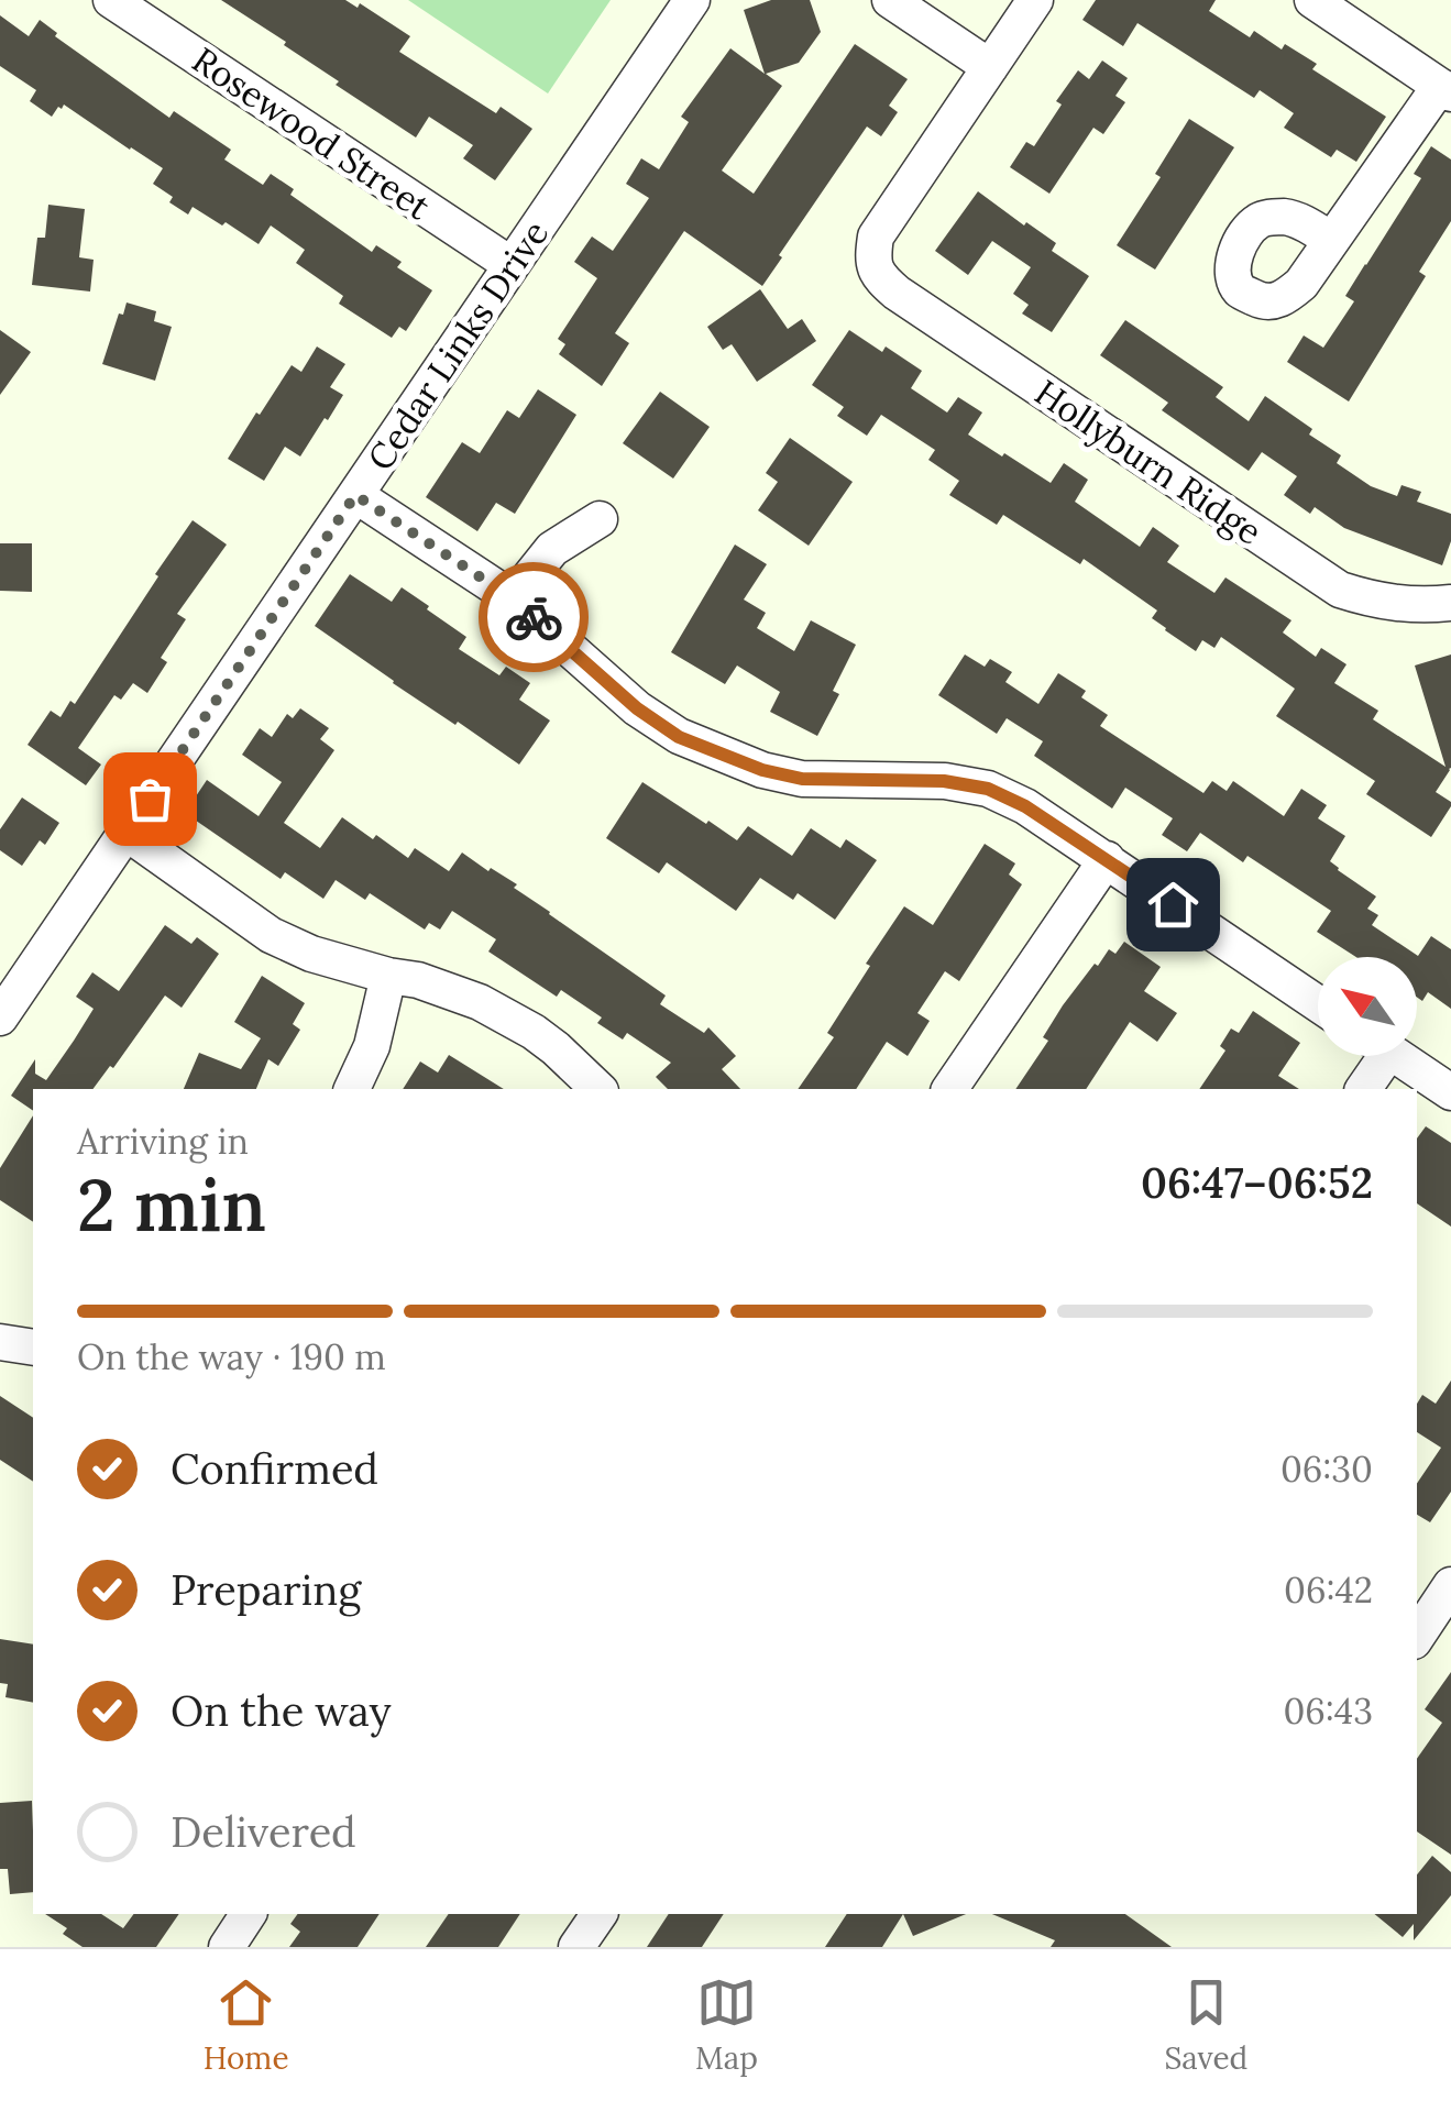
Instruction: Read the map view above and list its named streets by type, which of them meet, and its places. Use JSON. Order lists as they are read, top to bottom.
{
  "streets": {
    "street": ["Rosewood Street", "Cedar Links Drive", "Hollyburn Ridge"]
  },
  "crossings": [
    ["Rosewood Street", "Cedar Links Drive"]
  ],
  "north": "top left",
  "page": {
    "heading": ["2 min", "Arriving in", "06:47–06:52"],
    "bar": "On the way · 190 m",
    "list": [
      ["Confirmed", "06:30"],
      ["Preparing", "06:42"],
      ["On the way", "06:43"],
      "Delivered"
    ],
    "tabs": ["Home", "Map", "Saved"]
  }
}
